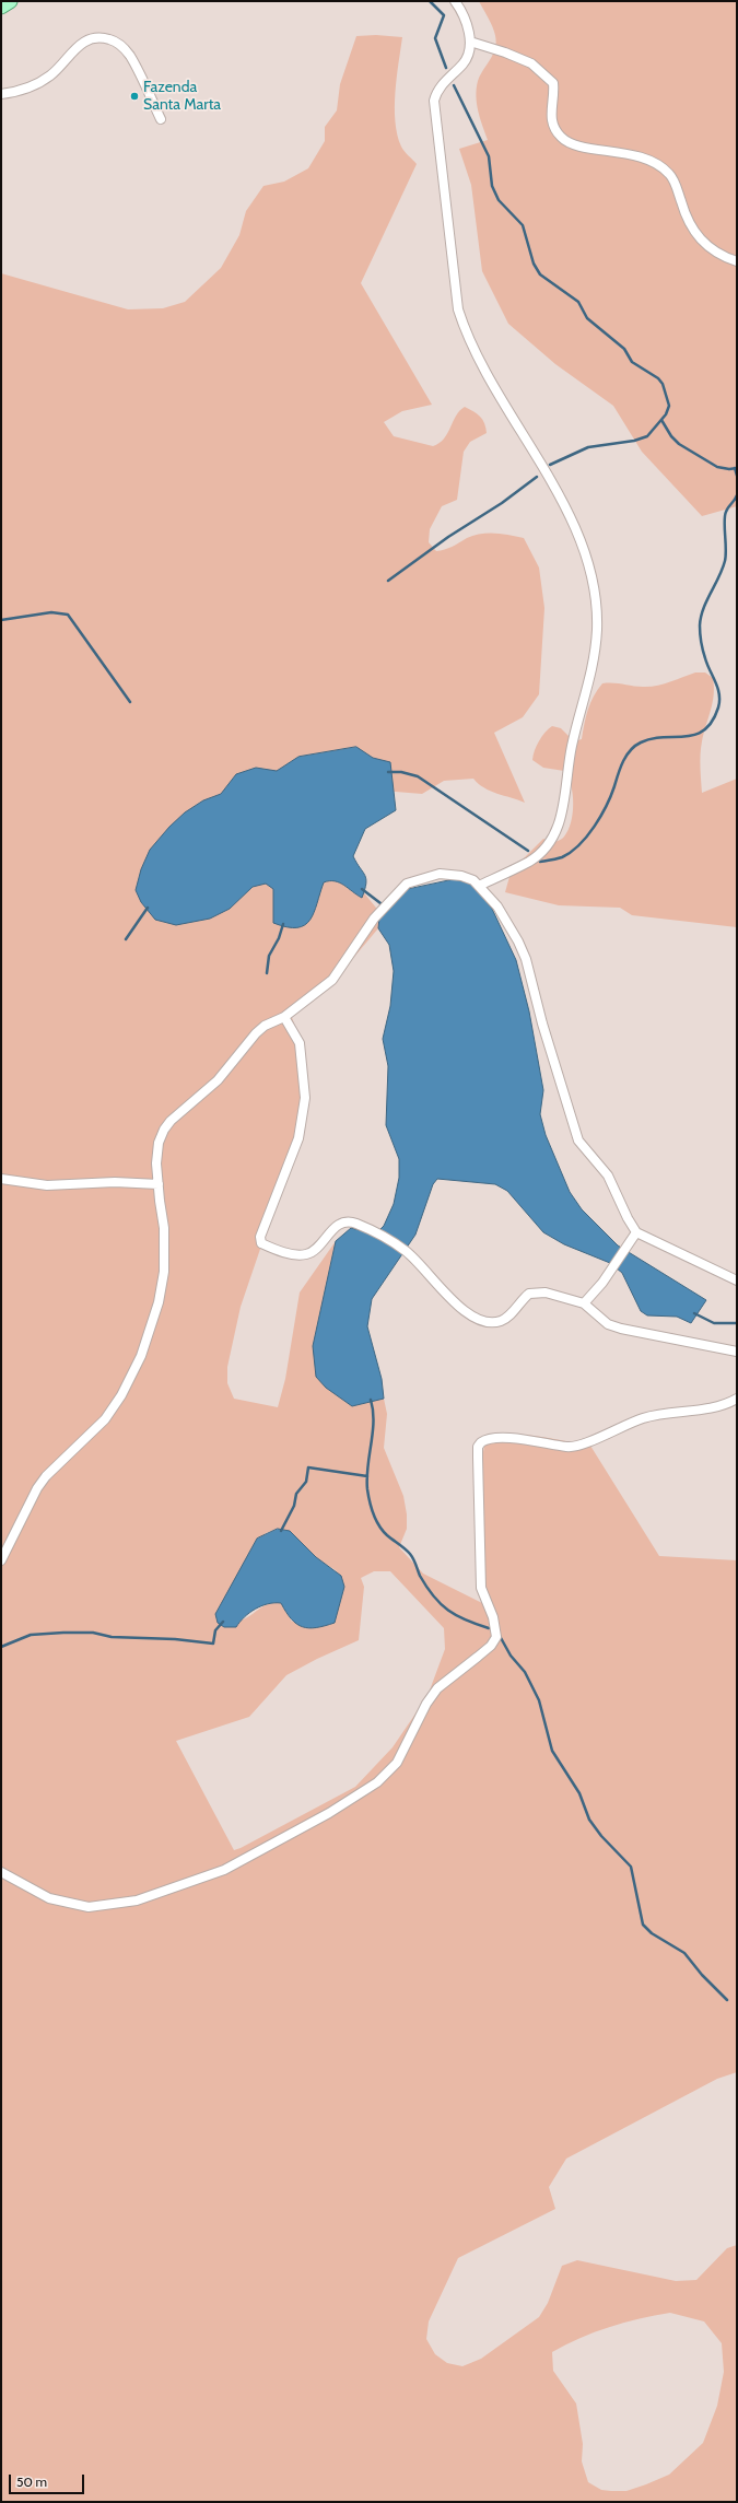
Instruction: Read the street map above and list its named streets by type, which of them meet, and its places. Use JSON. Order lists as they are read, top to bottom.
{
  "places": ["Fazenda Santa Marta"],
  "scale_bar": "50 m"
}
